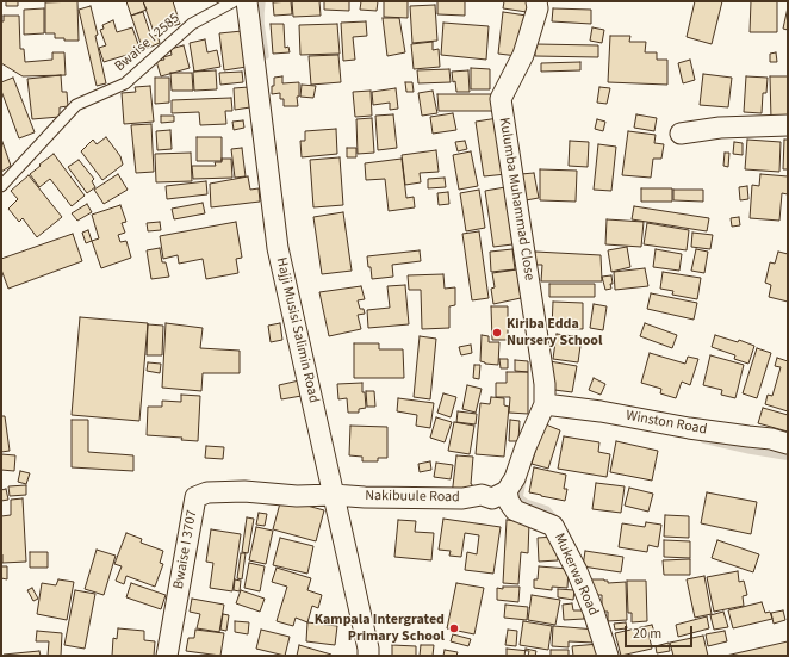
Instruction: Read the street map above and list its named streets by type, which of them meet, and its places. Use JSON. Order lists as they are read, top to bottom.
{
  "streets": {
    "street": [
      "Kulumba Muhammad Close",
      "Hajji Musisi Salimin Road",
      "Winston Road",
      "Nakibuule Road",
      "Bwaise I 3707",
      "Mukerwa Road"
    ],
    "lane": ["Bwaise I 2585"]
  },
  "crossings": [
    ["Kulumba Muhammad Close", "Winston Road"],
    ["Hajji Musisi Salimin Road", "Nakibuule Road"],
    ["Hajji Musisi Salimin Road", "Bwaise I 3707"],
    ["Nakibuule Road", "Bwaise I 3707"],
    ["Nakibuule Road", "Mukerwa Road"]
  ],
  "places": ["Kiriba Edda Nursery School", "Kampala Intergrated Primary School"],
  "scale_bar": "20 m"
}
